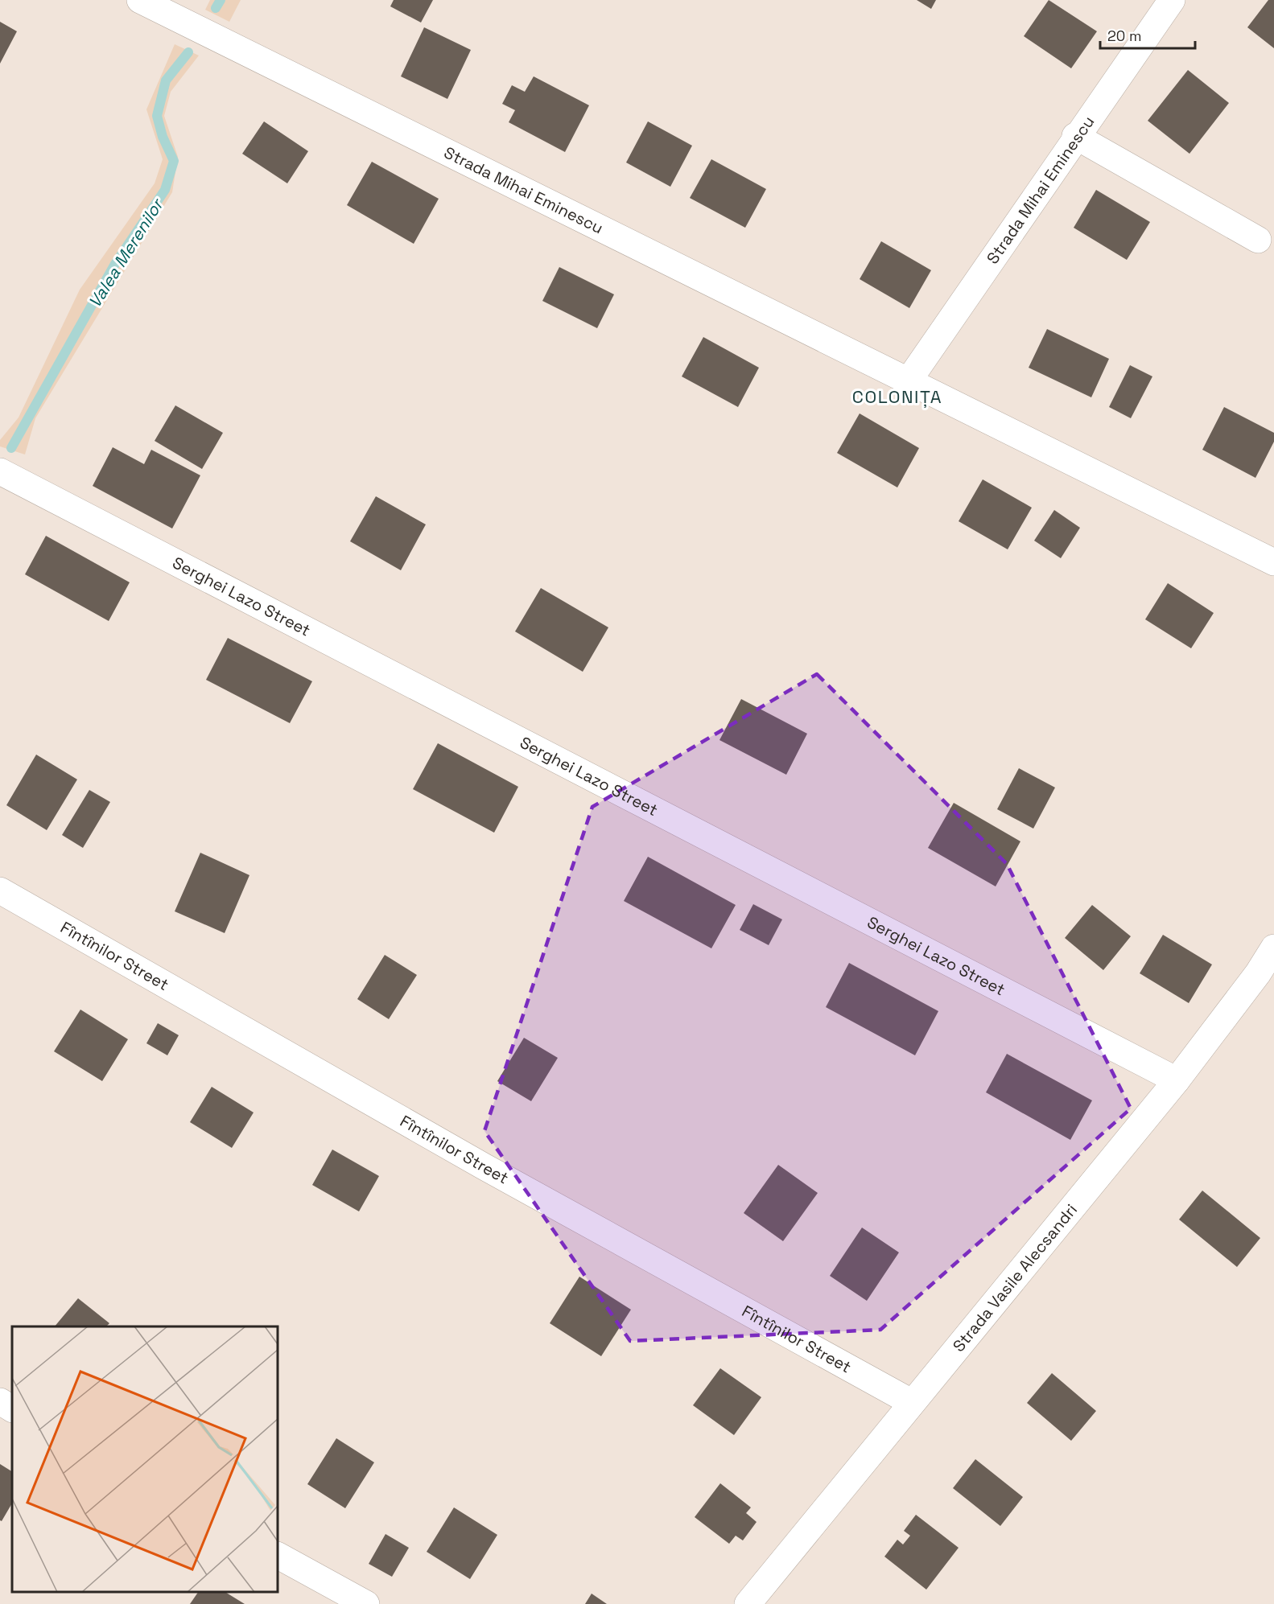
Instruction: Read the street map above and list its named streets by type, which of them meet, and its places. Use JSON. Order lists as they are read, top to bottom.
{
  "streets": {
    "street": [
      "Strada Mihai Eminescu",
      "Serghei Lazo Street",
      "Fîntînilor Street",
      "Strada Vasile Alecsandri"
    ]
  },
  "crossings": [
    ["Serghei Lazo Street", "Strada Vasile Alecsandri"],
    ["Fîntînilor Street", "Strada Vasile Alecsandri"]
  ],
  "districts": ["COLONIȚA"],
  "water": ["Valea Merenilor"],
  "scale_bar": "20 m"
}
